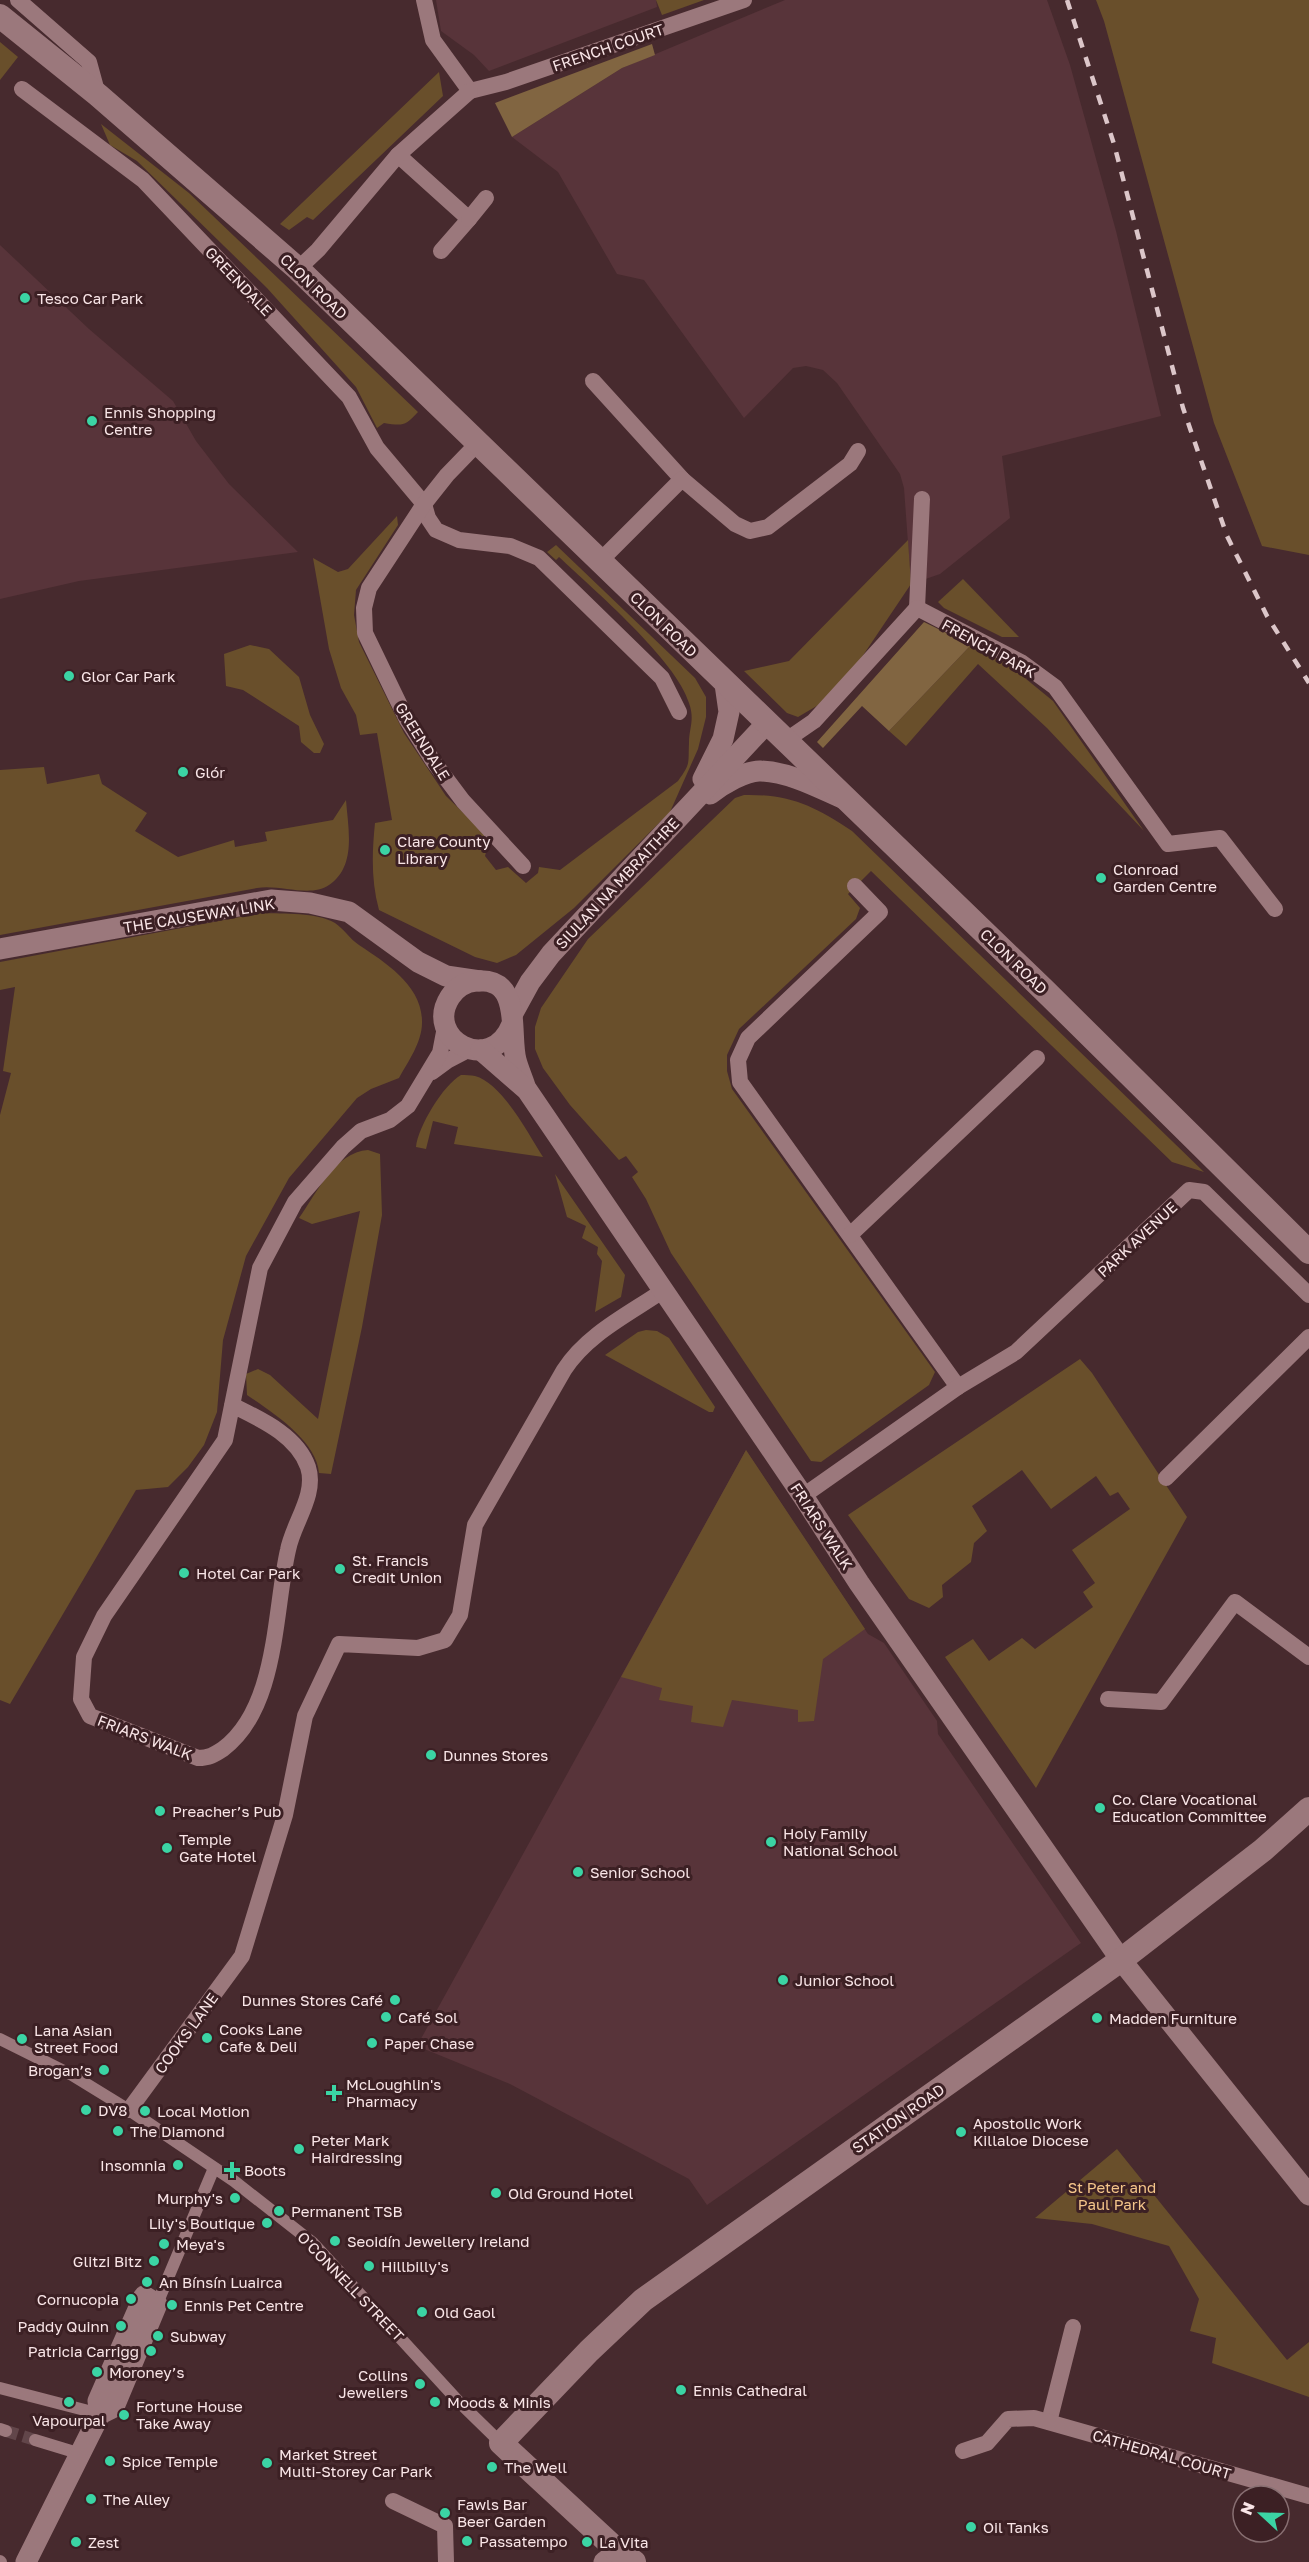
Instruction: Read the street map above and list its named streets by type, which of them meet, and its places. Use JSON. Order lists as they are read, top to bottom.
{
  "streets": {
    "main road": ["CLON ROAD", "STATION ROAD", "O'CONNELL STREET"],
    "street": [
      "FRENCH COURT",
      "GREENDALE",
      "FRENCH PARK",
      "SIULAN NA MBRAITHRE",
      "THE CAUSEWAY LINK",
      "PARK AVENUE",
      "FRIARS WALK",
      "COOKS LANE",
      "CATHEDRAL COURT"
    ]
  },
  "crossings": [
    ["FRENCH COURT", "CLON ROAD"],
    ["GREENDALE", "CLON ROAD"],
    ["CLON ROAD", "SIULAN NA MBRAITHRE"],
    ["SIULAN NA MBRAITHRE", "THE CAUSEWAY LINK"],
    ["SIULAN NA MBRAITHRE", "FRIARS WALK"],
    ["THE CAUSEWAY LINK", "FRIARS WALK"],
    ["PARK AVENUE", "FRIARS WALK"],
    ["FRIARS WALK", "COOKS LANE"],
    ["FRIARS WALK", "STATION ROAD"],
    ["COOKS LANE", "O'CONNELL STREET"],
    ["STATION ROAD", "O'CONNELL STREET"]
  ],
  "parks": ["St Peter and Paul Park"],
  "places": {
    "other": [
      "Tesco Car Park",
      "Ennis Shopping Centre",
      "Glor Car Park",
      "Glór",
      "Clare County Library",
      "Clonroad Garden Centre",
      "St. Francis Credit Union",
      "Hotel Car Park",
      "Dunnes Stores",
      "Co. Clare Vocational Education Committee",
      "Preacher’s Pub",
      "Holy Family National School",
      "Temple Gate Hotel",
      "Senior School",
      "Junior School",
      "Dunnes Stores Café",
      "Café Sol",
      "Madden Furniture",
      "Cooks Lane Cafe & Deli",
      "Lana Asian Street Food",
      "Paper Chase",
      "Brogan’s",
      "DV8",
      "Local Motion",
      "The Diamond",
      "Apostolic Work Killaloe Diocese",
      "Peter Mark Hairdressing",
      "Insomnia",
      "Old Ground Hotel",
      "Murphy's",
      "Permanent TSB",
      "Lily's Boutique",
      "Seoidín Jewellery Ireland",
      "Meya's",
      "Glitzi Bitz",
      "Hillbilly's",
      "An Bínsín Luairca",
      "Cornucopia",
      "Ennis Pet Centre",
      "Old Gaol",
      "Paddy Quinn",
      "Subway",
      "Patricia Carrigg",
      "Moroney’s",
      "Collins Jewellers",
      "Ennis Cathedral",
      "Vapourpal",
      "Moods & Minis",
      "Fortune House Take Away",
      "Spice Temple",
      "Market Street Multi-Storey Car Park",
      "The Well",
      "The Alley",
      "Fawls Bar Beer Garden",
      "Oil Tanks",
      "Passatempo",
      "Zest",
      "La Vita"
    ],
    "health": ["McLoughlin's Pharmacy", "Boots"]
  },
  "north": "left"
}
